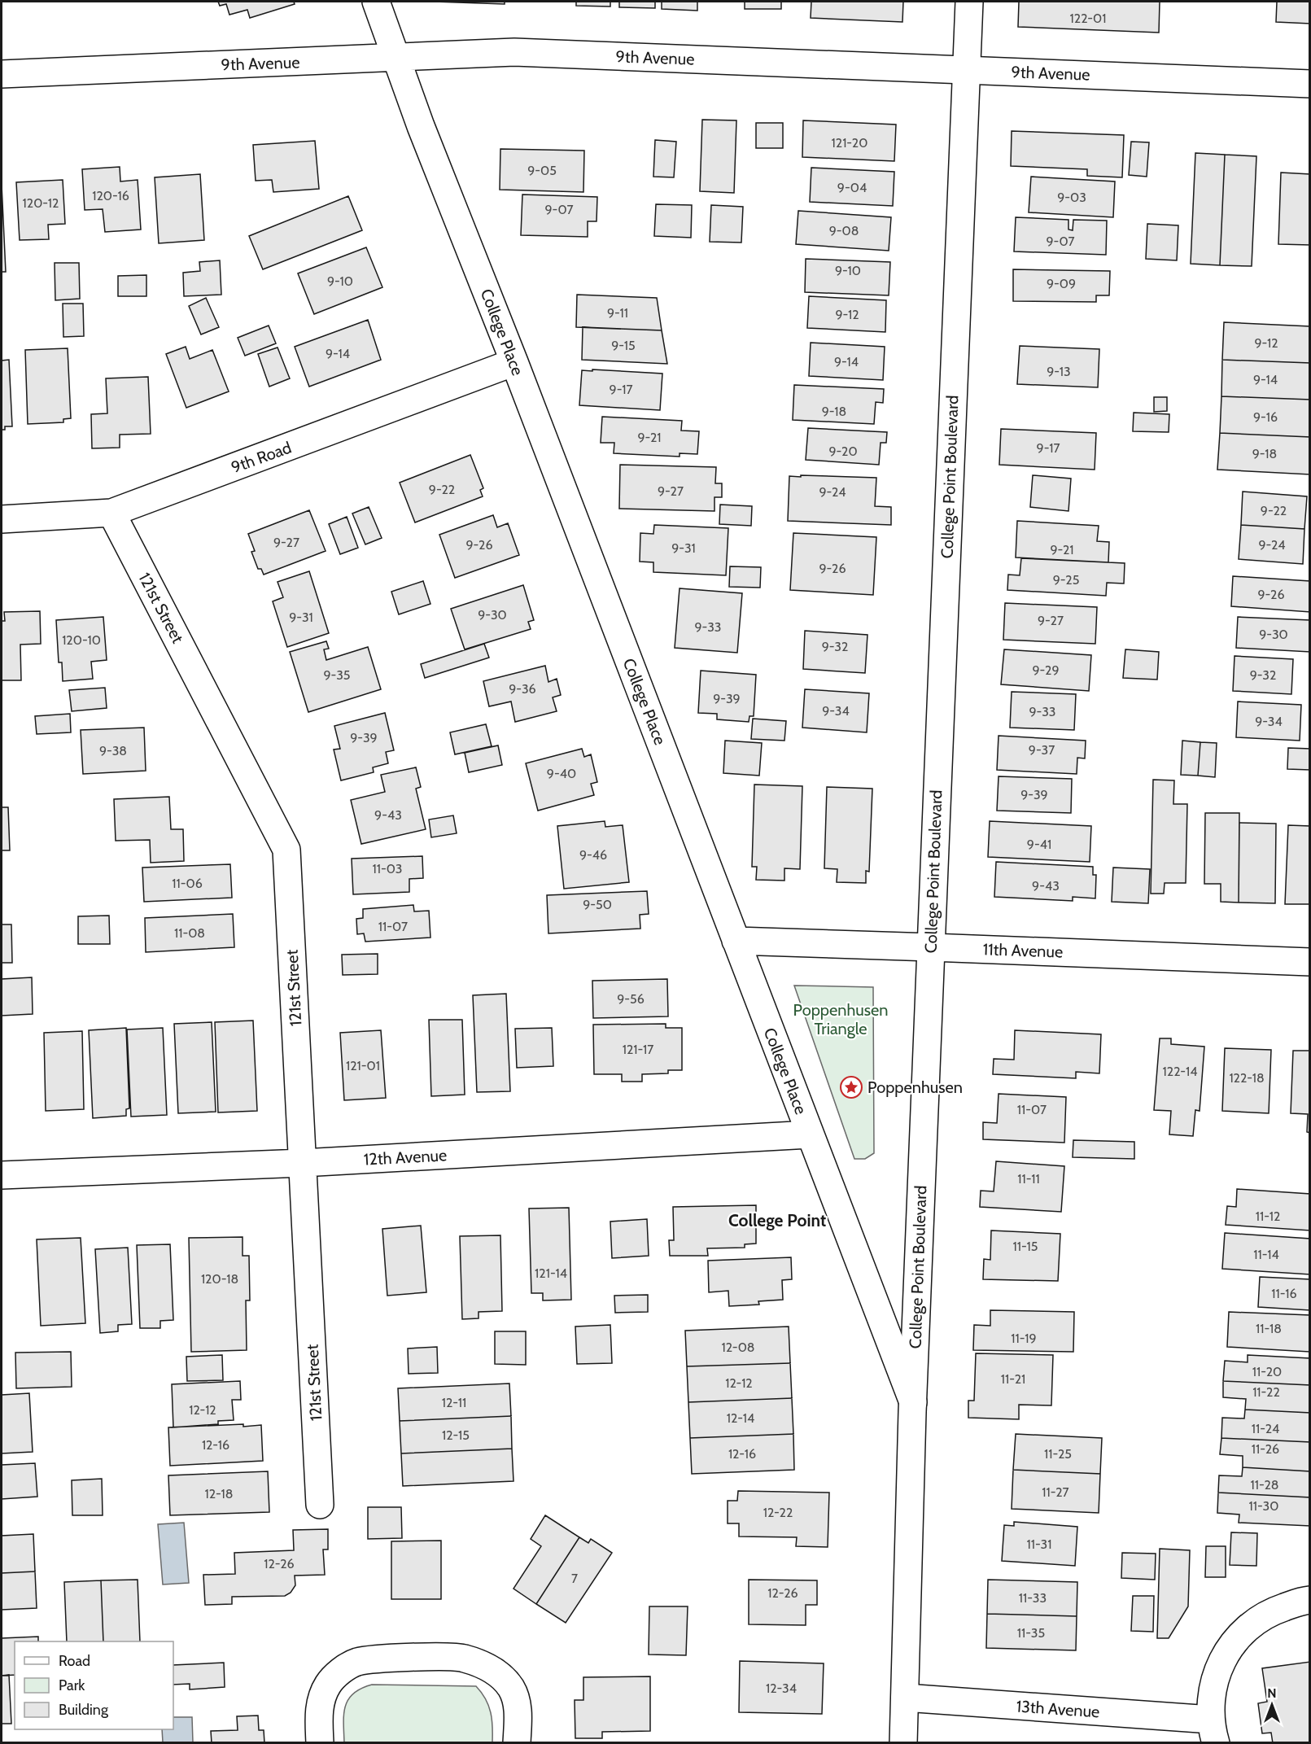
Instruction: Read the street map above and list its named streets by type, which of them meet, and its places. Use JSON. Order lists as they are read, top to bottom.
{
  "streets": {
    "street": [
      "9th Avenue",
      "College Place",
      "9th Road",
      "College Point Boulevard",
      "121st Street",
      "11th Avenue",
      "12th Avenue",
      "13th Avenue"
    ]
  },
  "crossings": [
    ["9th Avenue", "College Place"],
    ["9th Avenue", "College Point Boulevard"],
    ["College Place", "9th Road"],
    ["College Place", "College Point Boulevard"],
    ["College Place", "11th Avenue"],
    ["College Place", "12th Avenue"],
    ["9th Road", "121st Street"],
    ["College Point Boulevard", "11th Avenue"],
    ["College Point Boulevard", "13th Avenue"],
    ["121st Street", "12th Avenue"]
  ],
  "districts": ["College Point"],
  "parks": ["Poppenhusen Triangle"],
  "places": {
    "place": ["Poppenhusen"]
  },
  "house_numbers": [
    "122-01",
    "121-20",
    "9-05",
    "9-04",
    "120-16",
    "9-03",
    "120-12",
    "9-07",
    "9-08",
    "9-07",
    "9-10",
    "9-10",
    "9-09",
    "9-11",
    "9-12",
    "9-12",
    "9-15",
    "9-14",
    "9-14",
    "9-13",
    "9-14",
    "9-17",
    "9-18",
    "9-16",
    "9-21",
    "9-17",
    "9-20",
    "9-18",
    "9-22",
    "9-27",
    "9-24",
    "9-22",
    "9-27",
    "9-26",
    "9-24",
    "9-31",
    "9-21",
    "9-26",
    "9-25",
    "9-26",
    "9-30",
    "9-31",
    "9-27",
    "9-33",
    "9-30",
    "120-10",
    "9-32",
    "9-29",
    "9-35",
    "9-32",
    "9-36",
    "9-39",
    "9-34",
    "9-33",
    "9-34",
    "9-39",
    "9-37",
    "9-38",
    "9-40",
    "9-39",
    "9-43",
    "9-41",
    "9-46",
    "11-03",
    "11-06",
    "9-43",
    "9-50",
    "11-07",
    "11-08",
    "9-56",
    "121-17",
    "121-01",
    "122-14",
    "122-18",
    "11-07",
    "11-11",
    "11-12",
    "11-15",
    "11-14",
    "121-14",
    "120-18",
    "11-16",
    "11-18",
    "11-19",
    "12-08",
    "11-20",
    "11-21",
    "12-12",
    "11-22",
    "12-11",
    "12-12",
    "12-14",
    "11-24",
    "12-15",
    "12-16",
    "11-26",
    "12-16",
    "11-25",
    "11-28",
    "11-27",
    "12-18",
    "11-30",
    "12-22",
    "11-31",
    "12-26",
    "7",
    "12-26",
    "11-33",
    "11-35",
    "12-34"
  ],
  "legend": ["Road", "Park", "Building"],
  "north": "top"
}
